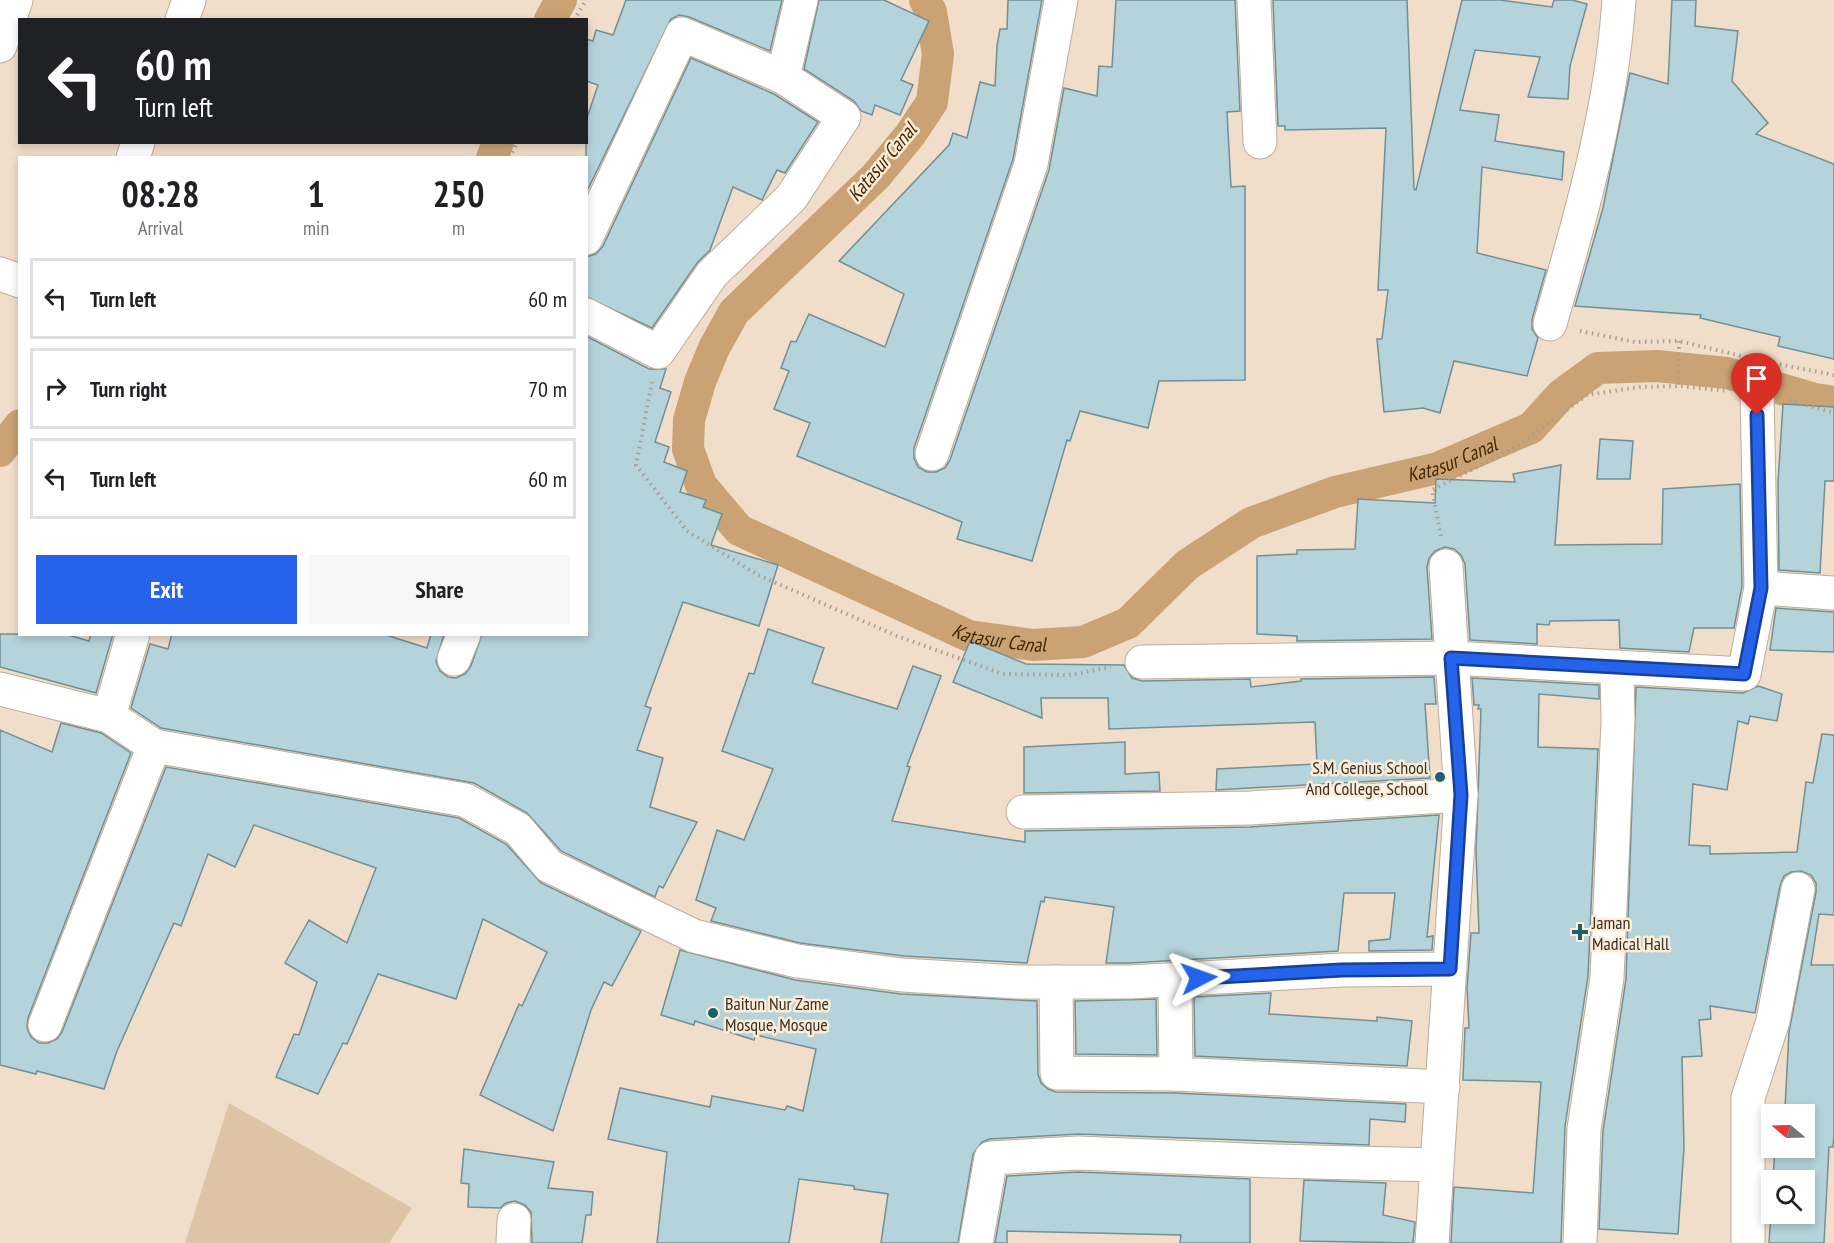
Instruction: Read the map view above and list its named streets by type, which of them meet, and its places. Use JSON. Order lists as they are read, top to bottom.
{
  "water": ["Katasur Canal"],
  "places": {
    "other": ["S.M. Genius School And College, School", "Baitun Nur Zame Mosque, Mosque"],
    "health": ["Jaman Madical Hall"]
  },
  "north": "left",
  "page": {
    "turn": ["60 m", "Turn left"],
    "eta": [
      "08:28",
      "Arrival",
      "1",
      "min",
      "250",
      "m"
    ],
    "list": [
      {
        "name": "Turn left",
        "value": "60 m"
      },
      {
        "name": "Turn right",
        "value": "70 m"
      },
      {
        "name": "Turn left",
        "value": "60 m"
      }
    ],
    "buttons": ["Exit", "Share"]
  }
}
